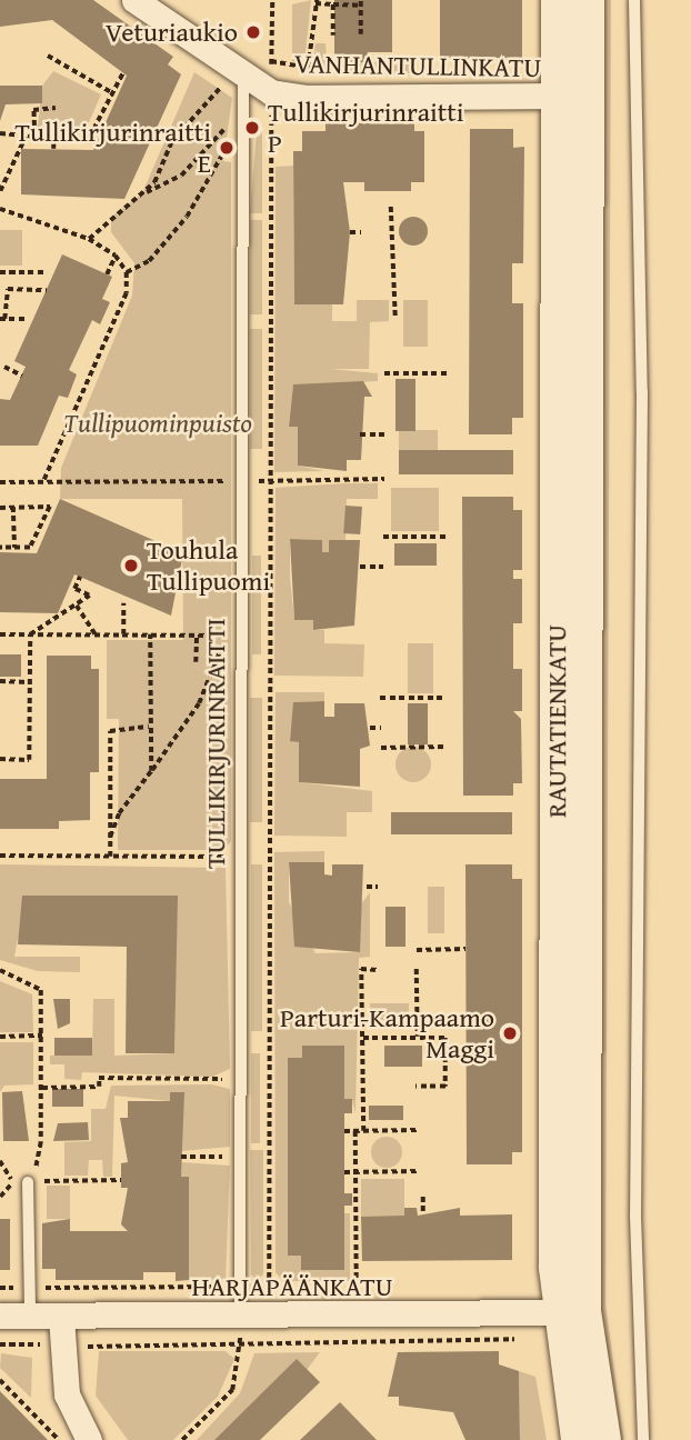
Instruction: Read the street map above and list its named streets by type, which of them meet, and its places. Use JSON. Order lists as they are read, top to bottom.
{
  "streets": {
    "main road": ["RAUTATIENKATU"],
    "street": ["VANHANTULLINKATU", "HARJAPÄÄNKATU"],
    "lane": ["TULLIKIRJURINRAITTI"]
  },
  "crossings": [
    ["VANHANTULLINKATU", "RAUTATIENKATU"],
    ["VANHANTULLINKATU", "TULLIKIRJURINRAITTI"],
    ["RAUTATIENKATU", "HARJAPÄÄNKATU"],
    ["TULLIKIRJURINRAITTI", "HARJAPÄÄNKATU"]
  ],
  "parks": ["Tullipuominpuisto"],
  "places": [
    "Veturiaukio",
    "Tullikirjurinraitti P",
    "Tullikirjurinraitti E",
    "Touhula Tullipuomi",
    "Parturi-Kampaamo Maggi"
  ]
}
